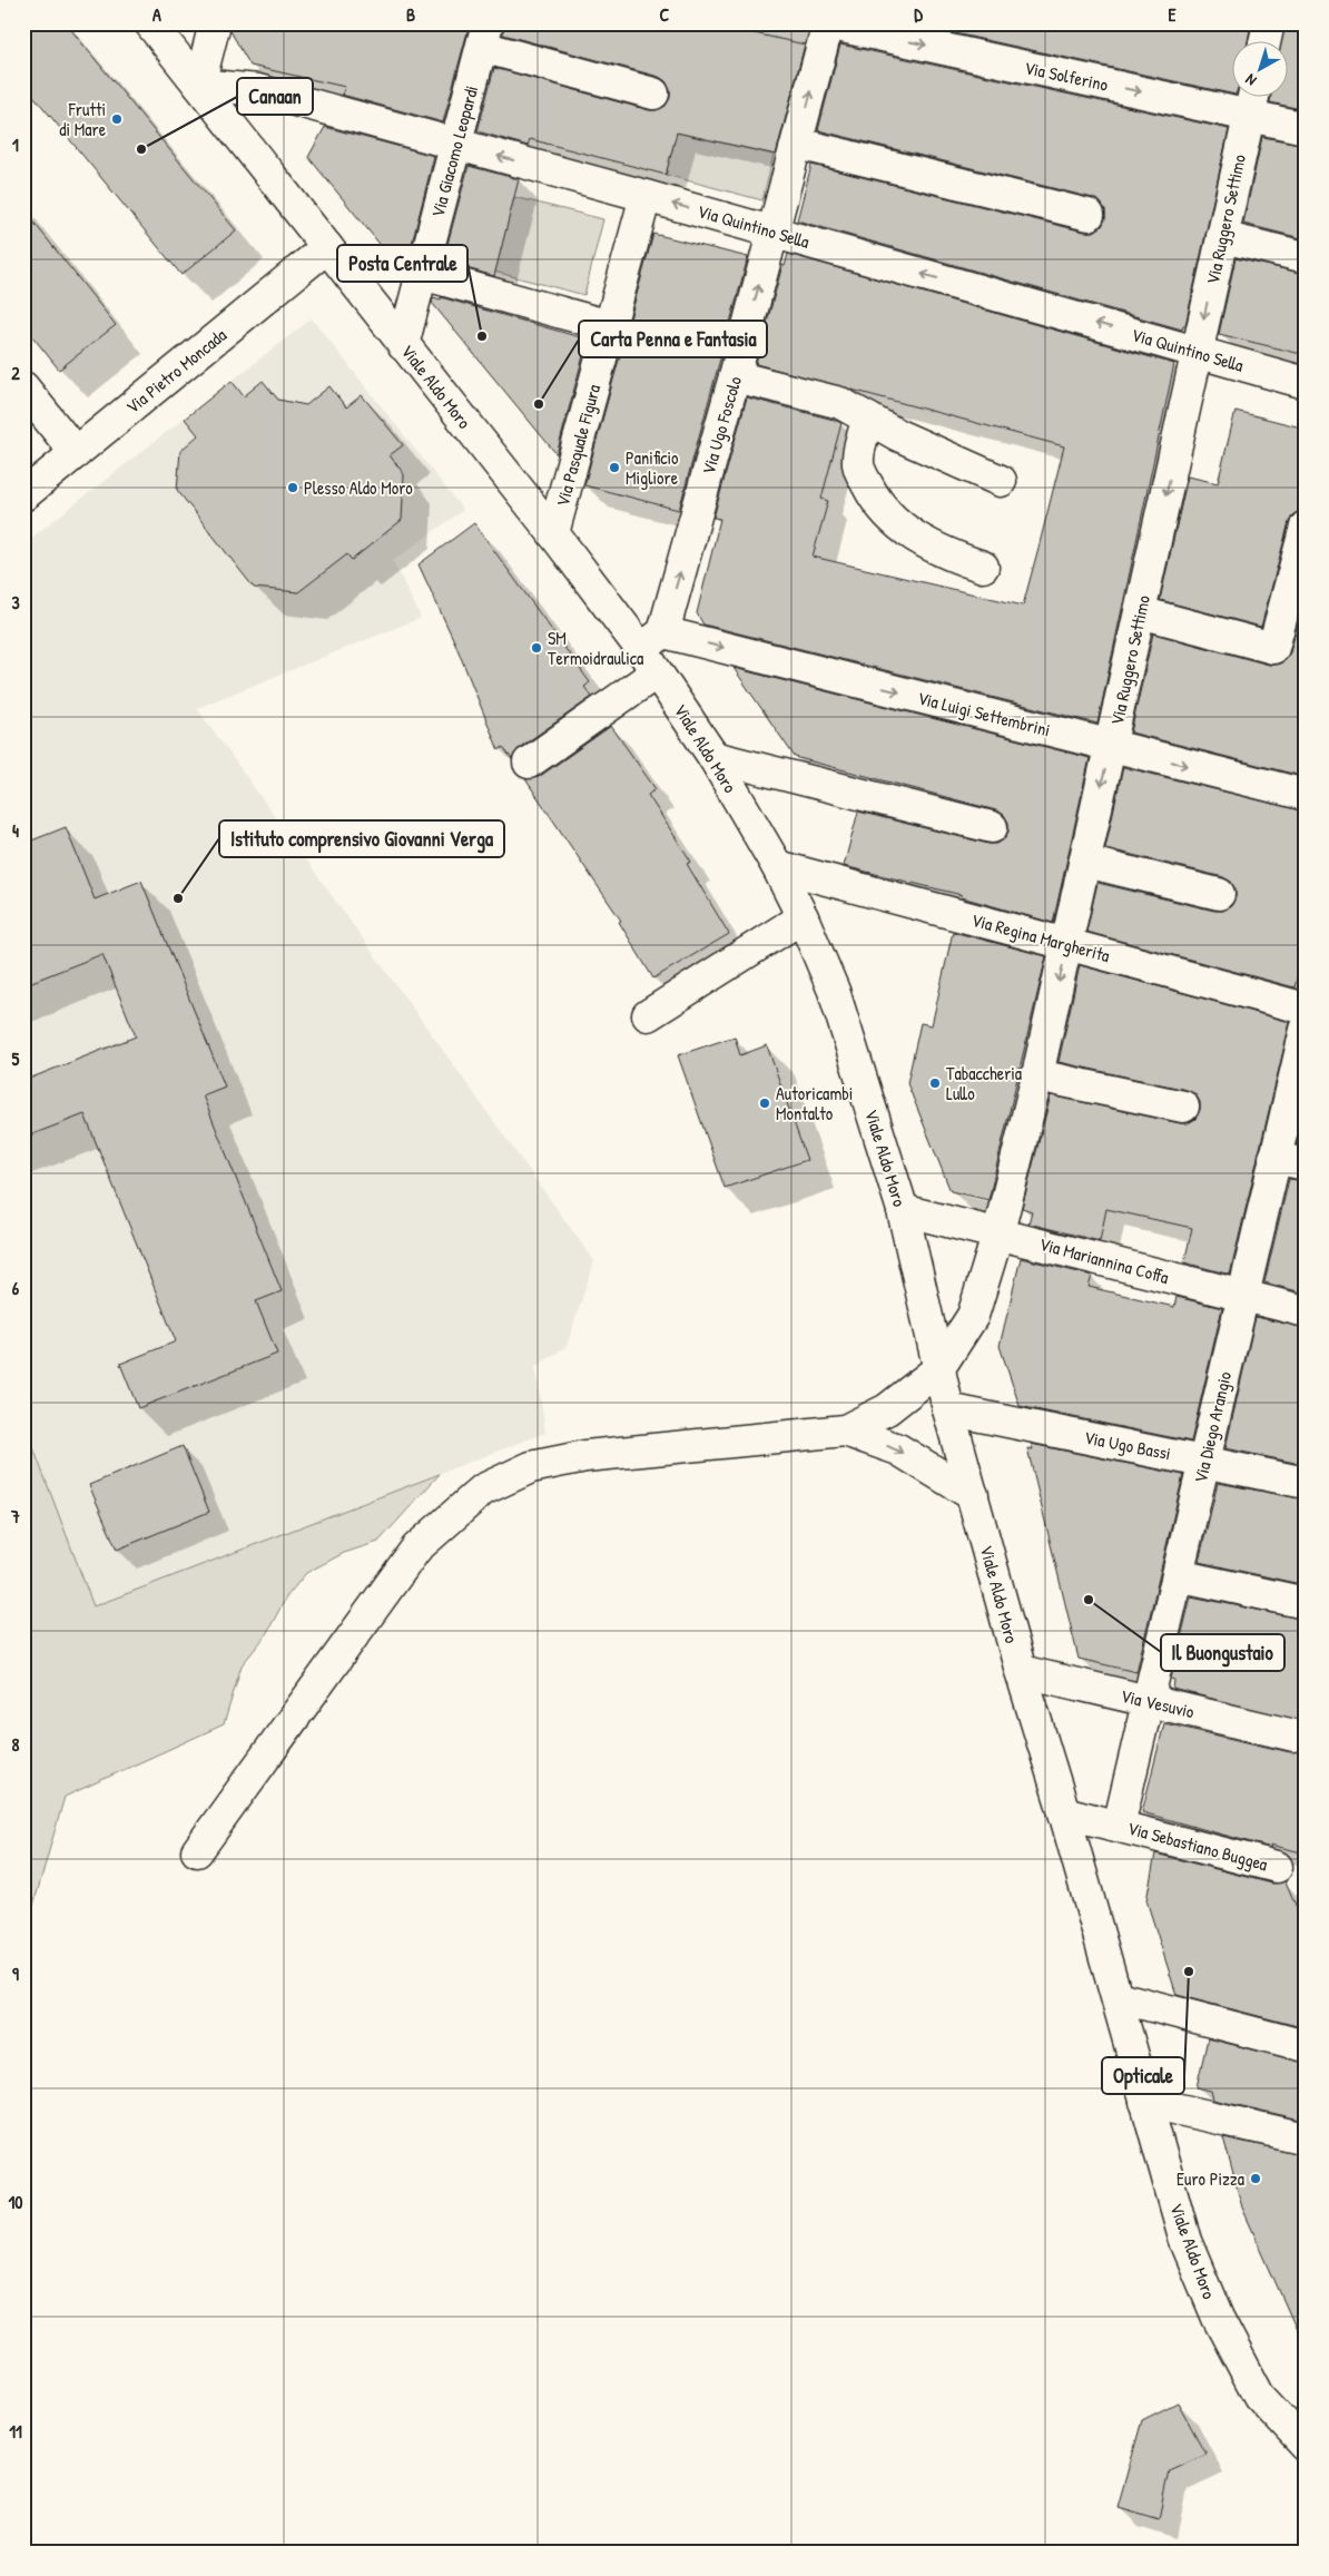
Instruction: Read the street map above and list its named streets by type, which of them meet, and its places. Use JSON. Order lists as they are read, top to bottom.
{
  "streets": {
    "street": [
      "Via Solferino",
      "Via Giacomo Leopardi",
      "Via Ruggero Settimo",
      "Via Quintino Sella",
      "Via Pietro Moncada",
      "Viale Aldo Moro",
      "Via Ugo Foscolo",
      "Via Pasquale Figura",
      "Via Luigi Settembrini",
      "Via Regina Margherita",
      "Via Mariannina Coffa",
      "Via Diego Arangio",
      "Via Ugo Bassi",
      "Via Vesuvio",
      "Via Sebastiano Buggea"
    ]
  },
  "crossings": [
    ["Via Solferino", "Via Ruggero Settimo"],
    ["Via Solferino", "Via Ugo Foscolo"],
    ["Via Giacomo Leopardi", "Via Quintino Sella"],
    ["Via Giacomo Leopardi", "Viale Aldo Moro"],
    ["Via Ruggero Settimo", "Via Quintino Sella"],
    ["Via Ruggero Settimo", "Viale Aldo Moro"],
    ["Via Ruggero Settimo", "Via Luigi Settembrini"],
    ["Via Ruggero Settimo", "Via Regina Margherita"],
    ["Via Ruggero Settimo", "Via Mariannina Coffa"],
    ["Via Quintino Sella", "Viale Aldo Moro"],
    ["Via Quintino Sella", "Via Ugo Foscolo"],
    ["Via Quintino Sella", "Via Pasquale Figura"],
    ["Via Pietro Moncada", "Viale Aldo Moro"],
    ["Viale Aldo Moro", "Via Ugo Foscolo"],
    ["Viale Aldo Moro", "Via Pasquale Figura"],
    ["Viale Aldo Moro", "Via Luigi Settembrini"],
    ["Viale Aldo Moro", "Via Regina Margherita"],
    ["Viale Aldo Moro", "Via Mariannina Coffa"],
    ["Viale Aldo Moro", "Via Ugo Bassi"],
    ["Viale Aldo Moro", "Via Vesuvio"],
    ["Viale Aldo Moro", "Via Sebastiano Buggea"],
    ["Via Ugo Foscolo", "Via Luigi Settembrini"],
    ["Via Mariannina Coffa", "Via Diego Arangio"],
    ["Via Diego Arangio", "Via Ugo Bassi"],
    ["Via Diego Arangio", "Via Vesuvio"],
    ["Via Diego Arangio", "Via Sebastiano Buggea"]
  ],
  "one_way": ["Via Ruggero Settimo", "Via Ugo Foscolo"],
  "places": [
    "Frutti di Mare",
    "Canaan",
    "Posta Centrale",
    "Carta Penna e Fantasia",
    "Panificio Migliore",
    "Plesso Aldo Moro",
    "SM Termoidraulica",
    "Istituto comprensivo Giovanni Verga",
    "Tabaccheria Lullo",
    "Autoricambi Montalto",
    "Il Buongustaio",
    "Opticale",
    "Euro Pizza"
  ],
  "north": "bottom left",
  "grid": {
    "columns": [
      "A",
      "B",
      "C",
      "D",
      "E"
    ],
    "rows": [
      "1",
      "2",
      "3",
      "4",
      "5",
      "6",
      "7",
      "8",
      "9",
      "10",
      "11"
    ]
  }
}
